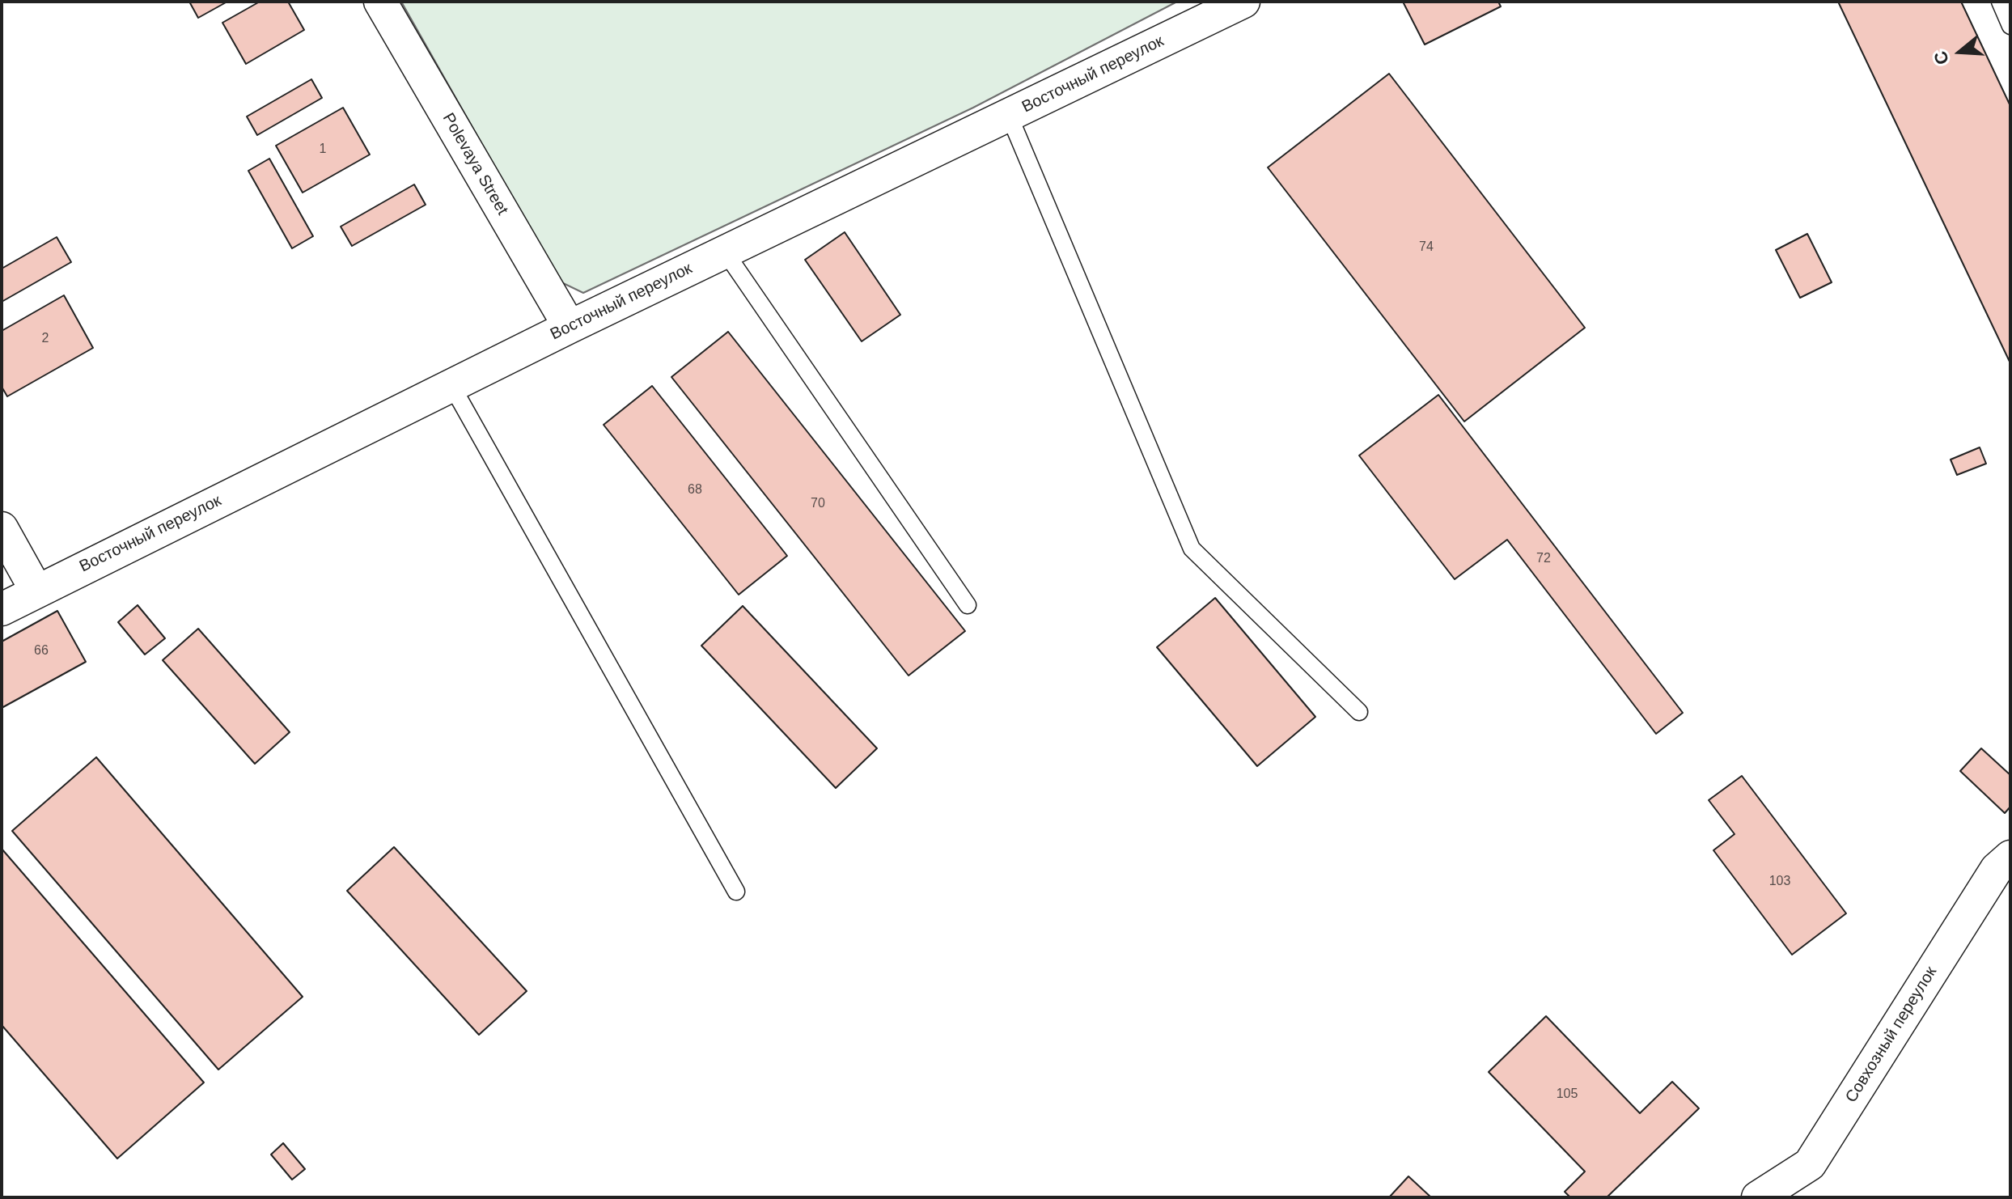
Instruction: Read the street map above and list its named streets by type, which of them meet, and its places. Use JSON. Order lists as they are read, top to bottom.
{
  "streets": {
    "street": ["Восточный переулок", "Polevaya Street", "Совхозный переулок"]
  },
  "crossings": [
    ["Восточный переулок", "Polevaya Street"]
  ],
  "house_numbers": [
    "1",
    "74",
    "2",
    "68",
    "70",
    "72",
    "66",
    "103",
    "105"
  ],
  "north": "left"
}
